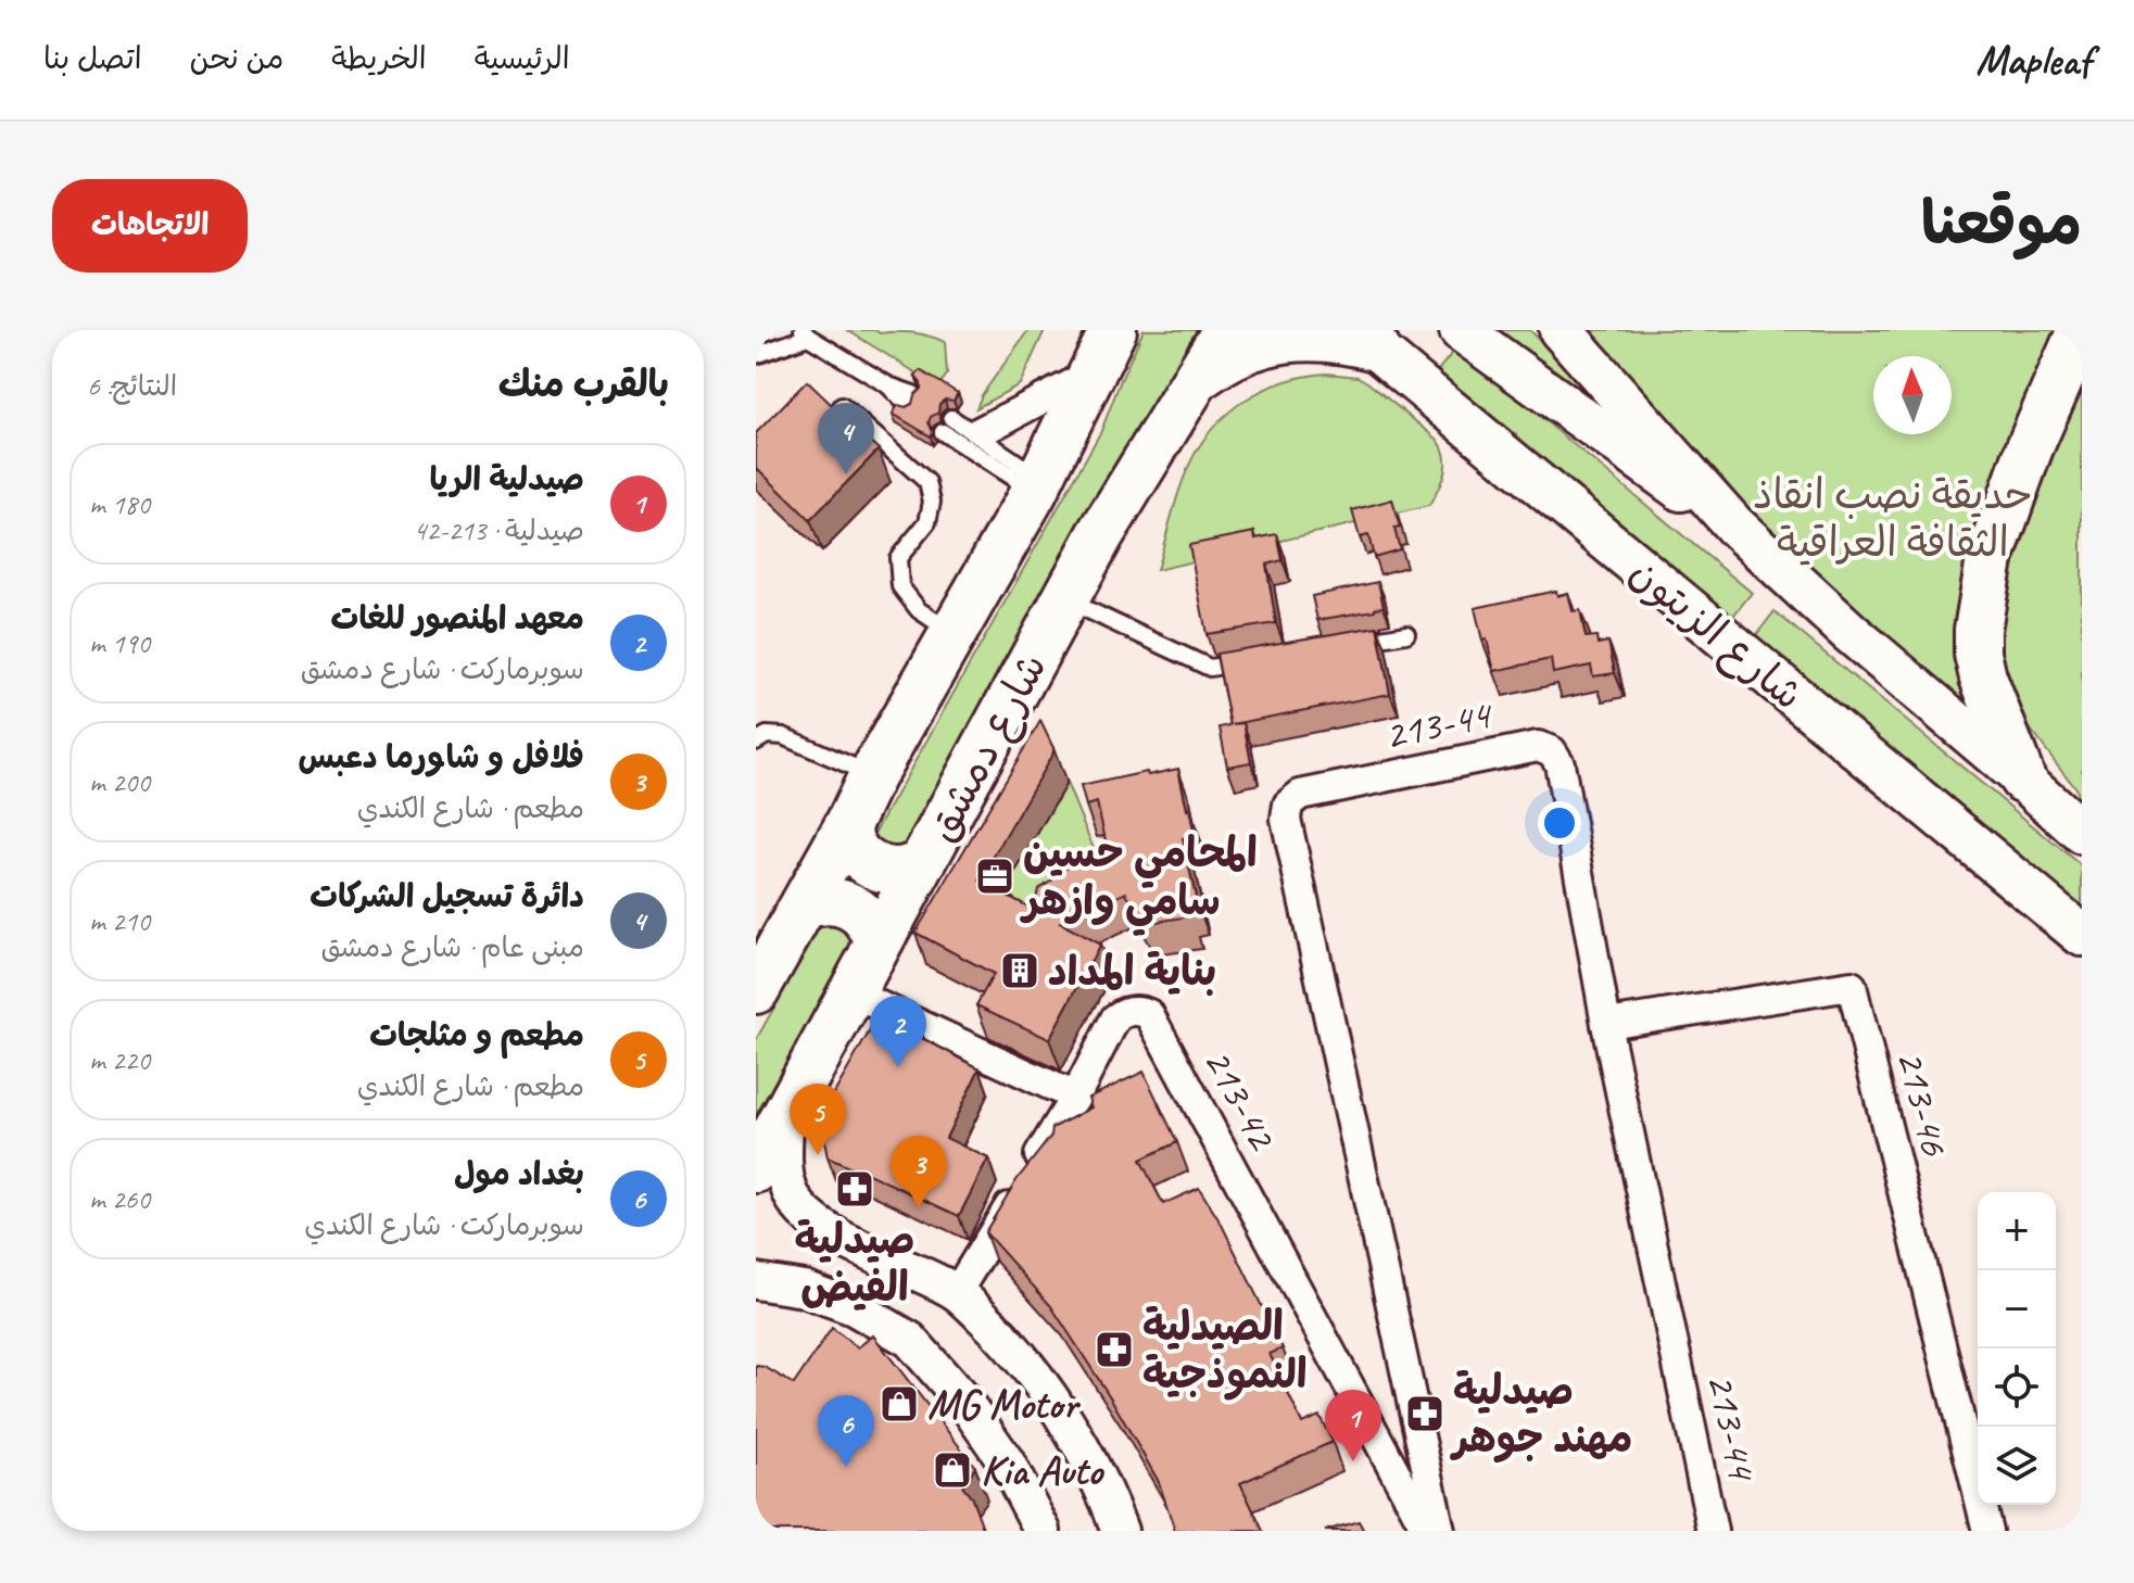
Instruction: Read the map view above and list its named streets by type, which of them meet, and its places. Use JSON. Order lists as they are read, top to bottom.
{
  "streets": {
    "main road": ["شارع الزيتون", "شارع دمشق"],
    "street": ["213-44", "213-42", "213-46"]
  },
  "crossings": [
    ["213-44", "213-46"]
  ],
  "parks": ["حديقة نصب انقاذ الثقافة العراقية"],
  "places": {
    "office": ["المحامي حسين سامي وازهر"],
    "building": ["بناية المداد"],
    "pharmacy": ["صيدلية الفيض", "الصيدلية النموذجية", "صيدلية مهند جوهر"],
    "shop": ["MG Motor", "Kia Auto"]
  },
  "north": "top",
  "page": {
    "header": "Mapleaf",
    "nav": [
      "الرئيسية",
      "الخريطة",
      "من نحن",
      "اتصل بنا"
    ],
    "title": "موقعنا",
    "buttons": "الاتجاهات",
    "heading": ["بالقرب منك", "النتائج: 6"],
    "pins": [
      "4",
      "2",
      "5",
      "3",
      "1",
      "6"
    ],
    "list": [
      {
        "mark": "1",
        "name": "صيدلية الريا",
        "note": "صيدلية · 213-42",
        "value": "180 m"
      },
      {
        "mark": "2",
        "name": "معهد المنصور للغات",
        "note": "سوبرماركت · شارع دمشق",
        "value": "190 m"
      },
      {
        "mark": "3",
        "name": "فلافل و شاورما دعبس",
        "note": "مطعم · شارع الكندي",
        "value": "200 m"
      },
      {
        "mark": "4",
        "name": "دائرة تسجيل الشركات",
        "note": "مبنى عام · شارع دمشق",
        "value": "210 m"
      },
      {
        "mark": "5",
        "name": "مطعم و مثلجات",
        "note": "مطعم · شارع الكندي",
        "value": "220 m"
      },
      {
        "mark": "6",
        "name": "بغداد مول",
        "note": "سوبرماركت · شارع الكندي",
        "value": "260 m"
      }
    ],
    "map_buttons": ["+", "−"]
  }
}
